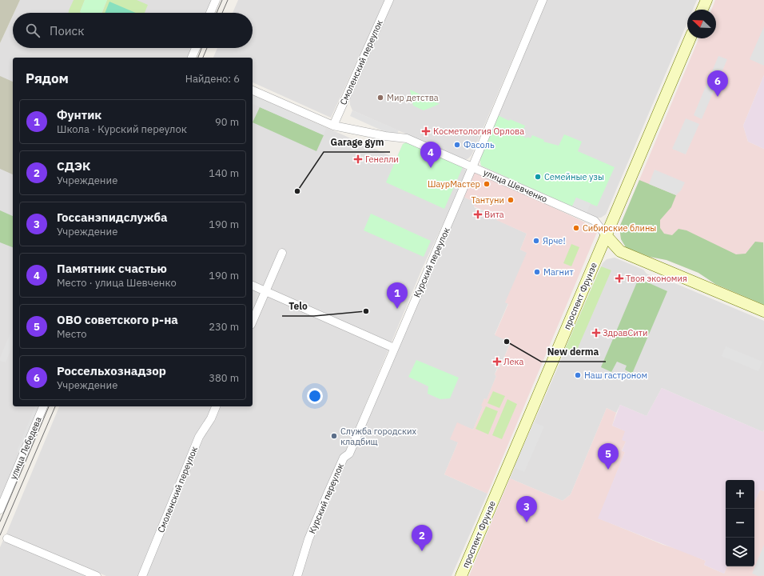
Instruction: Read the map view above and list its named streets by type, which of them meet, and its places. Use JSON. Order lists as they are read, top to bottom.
{
  "streets": {
    "main road": ["улица Шевченко", "проспект Фрунзе"],
    "street": ["Смоленский переулок", "Курский переулок", "улица Лебедева"]
  },
  "crossings": [
    ["Смоленский переулок", "улица Шевченко"],
    ["улица Шевченко", "Курский переулок"],
    ["улица Шевченко", "проспект Фрунзе"]
  ],
  "places": {
    "other": [
      "Мир детства",
      "Фасоль",
      "Семейные узы",
      "ШаурМастер",
      "Garage gym",
      "Тантуни",
      "Сибирские блины",
      "Ярче!",
      "Магнит",
      "Telo",
      "New derma",
      "Наш гастроном",
      "Служба городских кладбищ"
    ],
    "health": [
      "Косметология Орлова",
      "Генелли",
      "Вита",
      "Твоя экономия",
      "ЗдравСити",
      "Лека"
    ]
  },
  "north": "top left",
  "page": {
    "search": "Поиск",
    "heading": ["Рядом", "Найдено: 6"],
    "pins": [
      "6",
      "4",
      "1",
      "5",
      "3",
      "2"
    ],
    "list": [
      {
        "mark": "1",
        "name": "Фунтик",
        "note": "Школа · Курский переулок",
        "value": "90 m"
      },
      {
        "mark": "2",
        "name": "СДЭК",
        "note": "Учреждение",
        "value": "140 m"
      },
      {
        "mark": "3",
        "name": "Госсанэпидслужба",
        "note": "Учреждение",
        "value": "190 m"
      },
      {
        "mark": "4",
        "name": "Памятник счастью",
        "note": "Место · улица Шевченко",
        "value": "190 m"
      },
      {
        "mark": "5",
        "name": "ОВО советского р-на",
        "note": "Место",
        "value": "230 m"
      },
      {
        "mark": "6",
        "name": "Россельхознадзор",
        "note": "Учреждение",
        "value": "380 m"
      }
    ],
    "map_buttons": ["+", "−"]
  }
}
